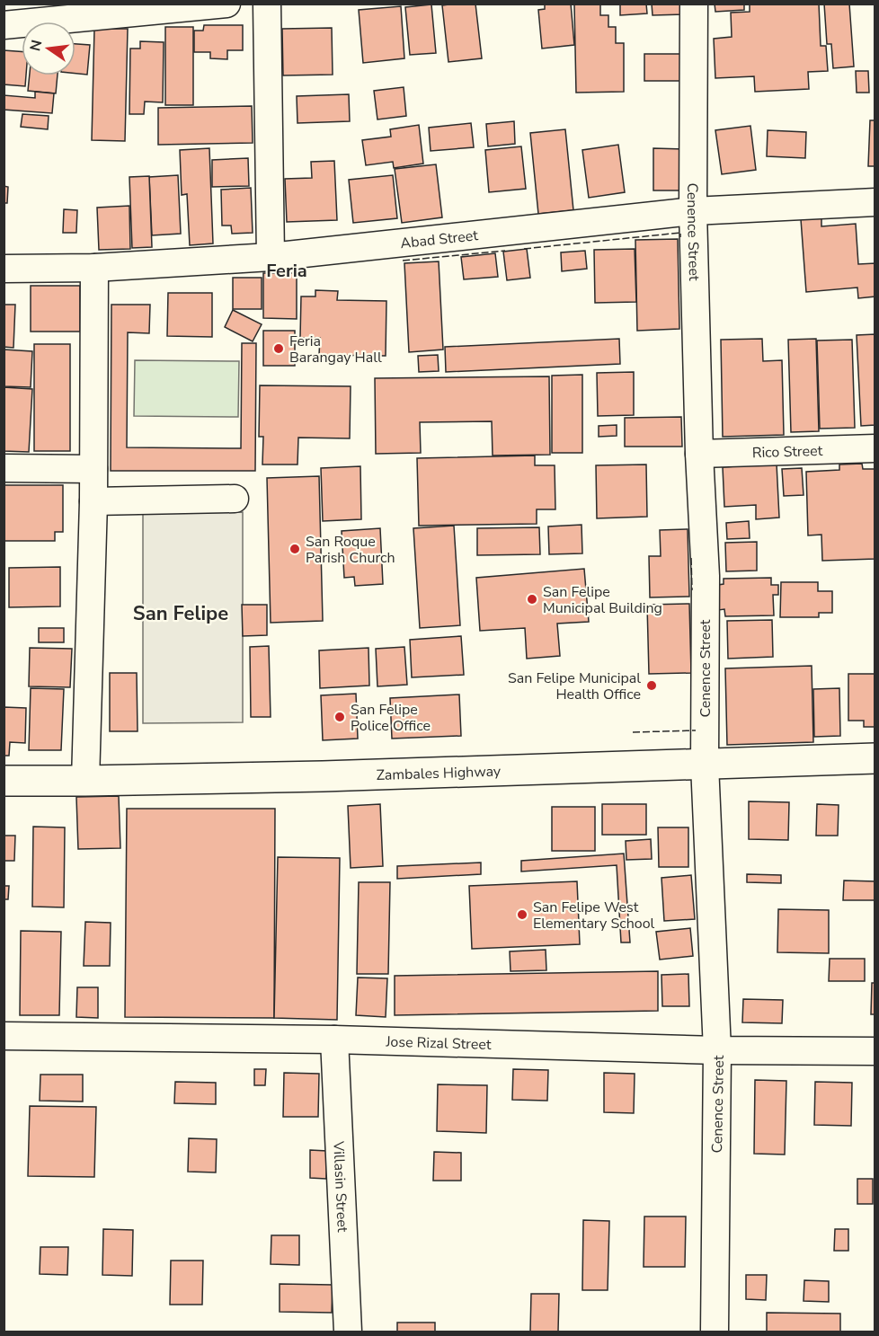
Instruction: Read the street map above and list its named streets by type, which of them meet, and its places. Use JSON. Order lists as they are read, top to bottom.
{
  "streets": {
    "main road": ["Zambales Highway"],
    "street": [
      "Cenence Street",
      "Abad Street",
      "Rico Street",
      "Jose Rizal Street",
      "Villasin Street"
    ]
  },
  "crossings": [
    ["Cenence Street", "Abad Street"],
    ["Cenence Street", "Rico Street"],
    ["Cenence Street", "Zambales Highway"],
    ["Cenence Street", "Jose Rizal Street"],
    ["Jose Rizal Street", "Villasin Street"]
  ],
  "districts": ["Feria", "San Felipe"],
  "places": [
    "Feria Barangay Hall",
    "San Roque Parish Church",
    "San Felipe Municipal Building",
    "San Felipe Municipal Health Office",
    "San Felipe Police Office",
    "San Felipe West Elementary School"
  ],
  "north": "left"
}
